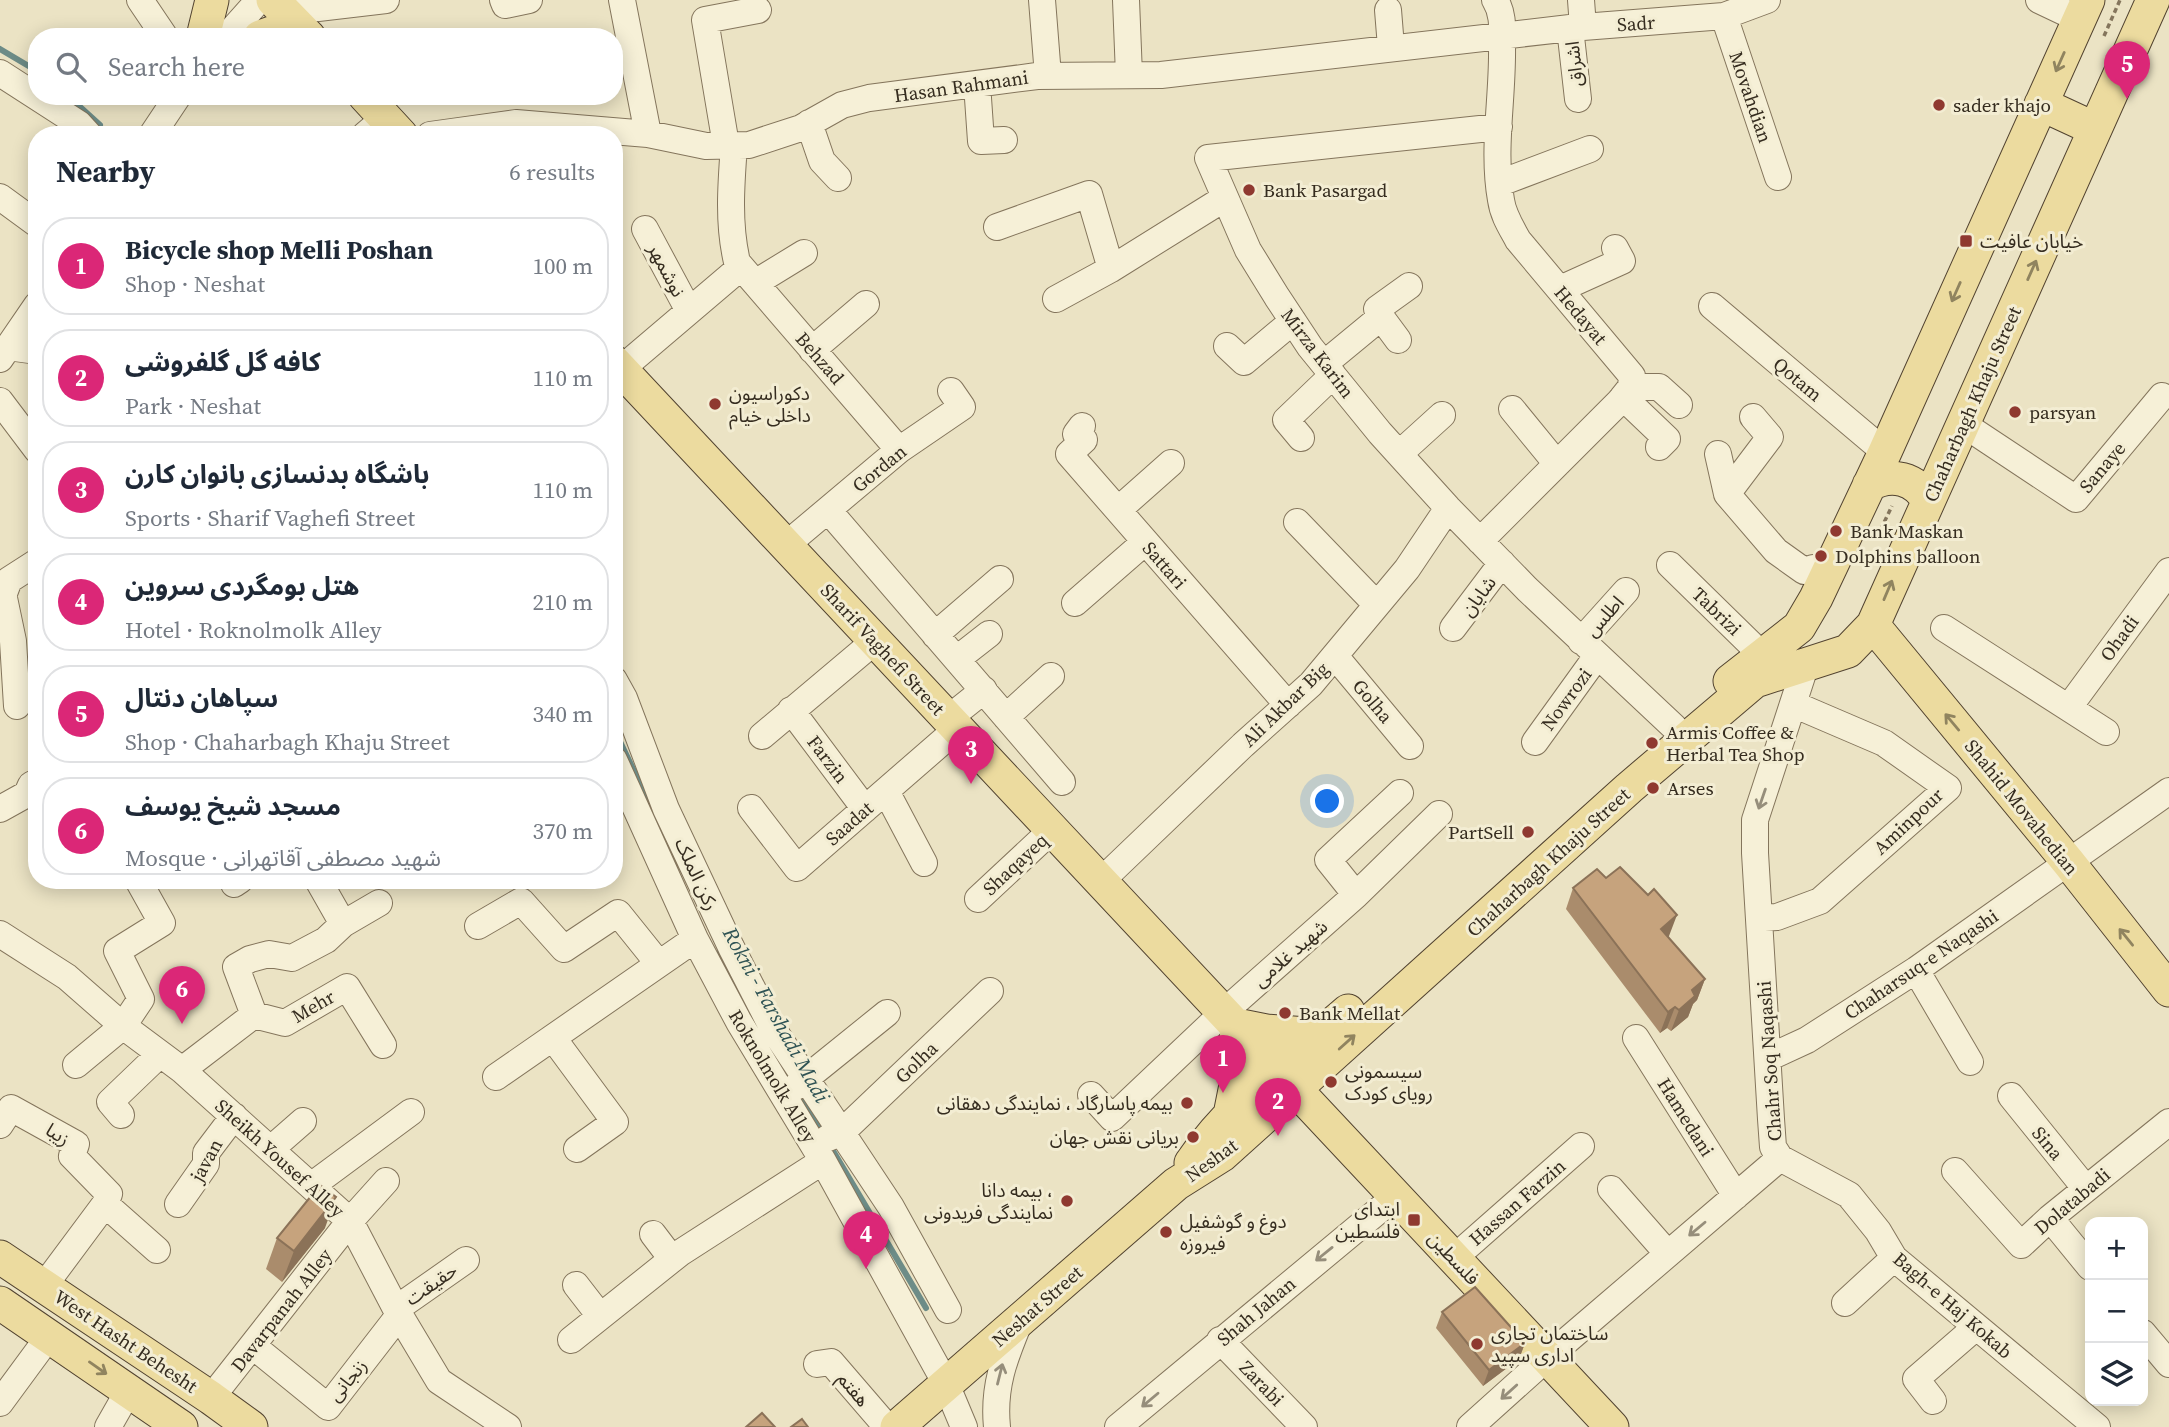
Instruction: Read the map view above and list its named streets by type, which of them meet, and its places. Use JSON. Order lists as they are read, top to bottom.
{
  "streets": {
    "main road": [
      "Chaharbagh Khaju Street",
      "Sharif Vaghefi Street",
      "Shahid Movahedian",
      "Neshat",
      "فلسطین",
      "Neshat Street",
      "West Hasht Behesht"
    ],
    "street": [
      "Sadr",
      "اشراق",
      "Hasan Rahmani",
      "Movahdian",
      "نوشمهر",
      "Hedayat",
      "Mirza Karim",
      "Behzad",
      "Qotam",
      "Sanaye",
      "Gordan",
      "Sattari",
      "شایان",
      "Tabrizi",
      "اطلس",
      "Ohadi",
      "Nowrozi",
      "Golha",
      "Ali Akbar Big",
      "Farzin",
      "Aminpour",
      "Saadat",
      "Shaqayeq",
      "رکن الملک",
      "شهید غلامی",
      "Chaharsuq-e Naqashi",
      "Mehr",
      "Chahr Soq Naqashi",
      "Roknolmolk Alley",
      "Hamedani",
      "Sina",
      "Sheikh Yousef Alley",
      "javan",
      "Dolatabadi",
      "Hassan Farzin",
      "حقیقت",
      "Bagh-e Haj Kokab",
      "Davarpanah Alley",
      "Shah Jahan",
      "زنجانی",
      "Zarabi",
      "هفتم"
    ]
  },
  "crossings": [
    ["Sadr", "اشراق"],
    ["Sadr", "Hasan Rahmani"],
    ["Sadr", "Movahdian"],
    ["Sadr", "Hedayat"],
    ["Hasan Rahmani", "Hedayat"],
    ["Hasan Rahmani", "Behzad"],
    ["Hedayat", "Mirza Karim"],
    ["Mirza Karim", "Chaharbagh Khaju Street"],
    ["Mirza Karim", "شایان"],
    ["Mirza Karim", "اطلس"],
    ["Mirza Karim", "Nowrozi"],
    ["Mirza Karim", "Ali Akbar Big"],
    ["Behzad", "Gordan"],
    ["Qotam", "Chaharbagh Khaju Street"],
    ["Chaharbagh Khaju Street", "Sanaye"],
    ["Chaharbagh Khaju Street", "Tabrizi"],
    ["Chaharbagh Khaju Street", "Sharif Vaghefi Street"],
    ["Chaharbagh Khaju Street", "Shahid Movahedian"],
    ["Chaharbagh Khaju Street", "Chahr Soq Naqashi"],
    ["Chaharbagh Khaju Street", "Neshat"],
    ["Chaharbagh Khaju Street", "فلسطین"],
    ["Gordan", "Sharif Vaghefi Street"],
    ["Sattari", "Ali Akbar Big"],
    ["اطلس", "Nowrozi"],
    ["Sharif Vaghefi Street", "Ali Akbar Big"],
    ["Sharif Vaghefi Street", "Saadat"],
    ["Sharif Vaghefi Street", "Shaqayeq"],
    ["Sharif Vaghefi Street", "شهید غلامی"],
    ["Sharif Vaghefi Street", "Neshat"],
    ["Sharif Vaghefi Street", "فلسطین"],
    ["Golha", "Ali Akbar Big"],
    ["Golha", "رکن الملک"],
    ["Farzin", "Saadat"],
    ["Shahid Movahedian", "Chaharsuq-e Naqashi"],
    ["Aminpour", "Chahr Soq Naqashi"],
    ["Chaharsuq-e Naqashi", "Chahr Soq Naqashi"],
    ["Chahr Soq Naqashi", "Hamedani"],
    ["Chahr Soq Naqashi", "فلسطین"],
    ["Chahr Soq Naqashi", "Bagh-e Haj Kokab"],
    ["Roknolmolk Alley", "Neshat Street"],
    ["Sina", "Dolatabadi"],
    ["Sheikh Yousef Alley", "javan"],
    ["Sheikh Yousef Alley", "حقیقت"],
    ["Sheikh Yousef Alley", "Davarpanah Alley"],
    ["Sheikh Yousef Alley", "زنجانی"],
    ["Neshat", "فلسطین"],
    ["Neshat", "Neshat Street"],
    ["Hassan Farzin", "فلسطین"],
    ["فلسطین", "Shah Jahan"],
    ["حقیقت", "زنجانی"],
    ["Davarpanah Alley", "West Hasht Behesht"],
    ["Davarpanah Alley", "زنجانی"],
    ["Shah Jahan", "Zarabi"]
  ],
  "one_way": ["Shahid Movahedian", "Chahr Soq Naqashi", "Shah Jahan"],
  "water": ["Rokni - Farshadi Madi"],
  "places": {
    "other": [
      "sader khajo",
      "Bank Pasargad",
      "دکوراسیون داخلی خیام",
      "parsyan",
      "Bank Maskan",
      "Dolphins balloon",
      "Armis Coffee & Herbal Tea Shop",
      "Arses",
      "PartSell",
      "Bank Mellat",
      "سیسمونی رویای کودک",
      "بیمه پاسارگاد ، نمایندگی دهقانی",
      "بریانی نقش جهان",
      "بیمه دانا ، نمایندگی فریدونی",
      "دوغ و گوشفیل فیروزه",
      "ساختمان تجاری اداری سپید"
    ],
    "transit": ["خیابان عافیت", "ابتدای فلسطین"]
  },
  "page": {
    "search": "Search here",
    "pins": [
      "5",
      "3",
      "6",
      "1",
      "2",
      "4"
    ],
    "heading": ["Nearby", "6 results"],
    "list": [
      {
        "mark": "1",
        "name": "Bicycle shop Melli Poshan",
        "note": "Shop · Neshat",
        "value": "100 m"
      },
      {
        "mark": "2",
        "name": "کافه گل گلفروشی",
        "note": "Park · Neshat",
        "value": "110 m"
      },
      {
        "mark": "3",
        "name": "باشگاه بدنسازی بانوان کارن",
        "note": "Sports · Sharif Vaghefi Street",
        "value": "110 m"
      },
      {
        "mark": "4",
        "name": "هتل بومگردی سروین",
        "note": "Hotel · Roknolmolk Alley",
        "value": "210 m"
      },
      {
        "mark": "5",
        "name": "سپاهان دنتال",
        "note": "Shop · Chaharbagh Khaju Street",
        "value": "340 m"
      },
      {
        "mark": "6",
        "name": "مسجد شیخ یوسف",
        "note": "Mosque · شهید مصطفی آقاتهرانی",
        "value": "370 m"
      }
    ],
    "map_buttons": ["+", "−"]
  }
}
